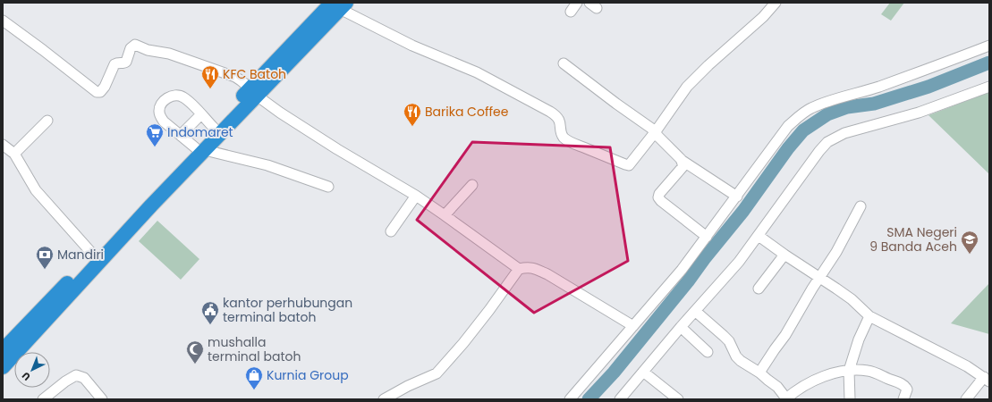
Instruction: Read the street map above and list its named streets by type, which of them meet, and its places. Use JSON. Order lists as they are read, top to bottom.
{
  "places": {
    "restaurant": ["KFC Batoh", "Barika Coffee"],
    "supermarket": ["Indomaret"],
    "school or university": ["SMA Negeri 9 Banda Aceh"],
    "bank": ["Mandiri"],
    "public building": ["kantor perhubungan terminal batoh"],
    "mosque": ["mushalla terminal batoh"],
    "shop": ["Kurnia Group"]
  },
  "north": "bottom left"
}
